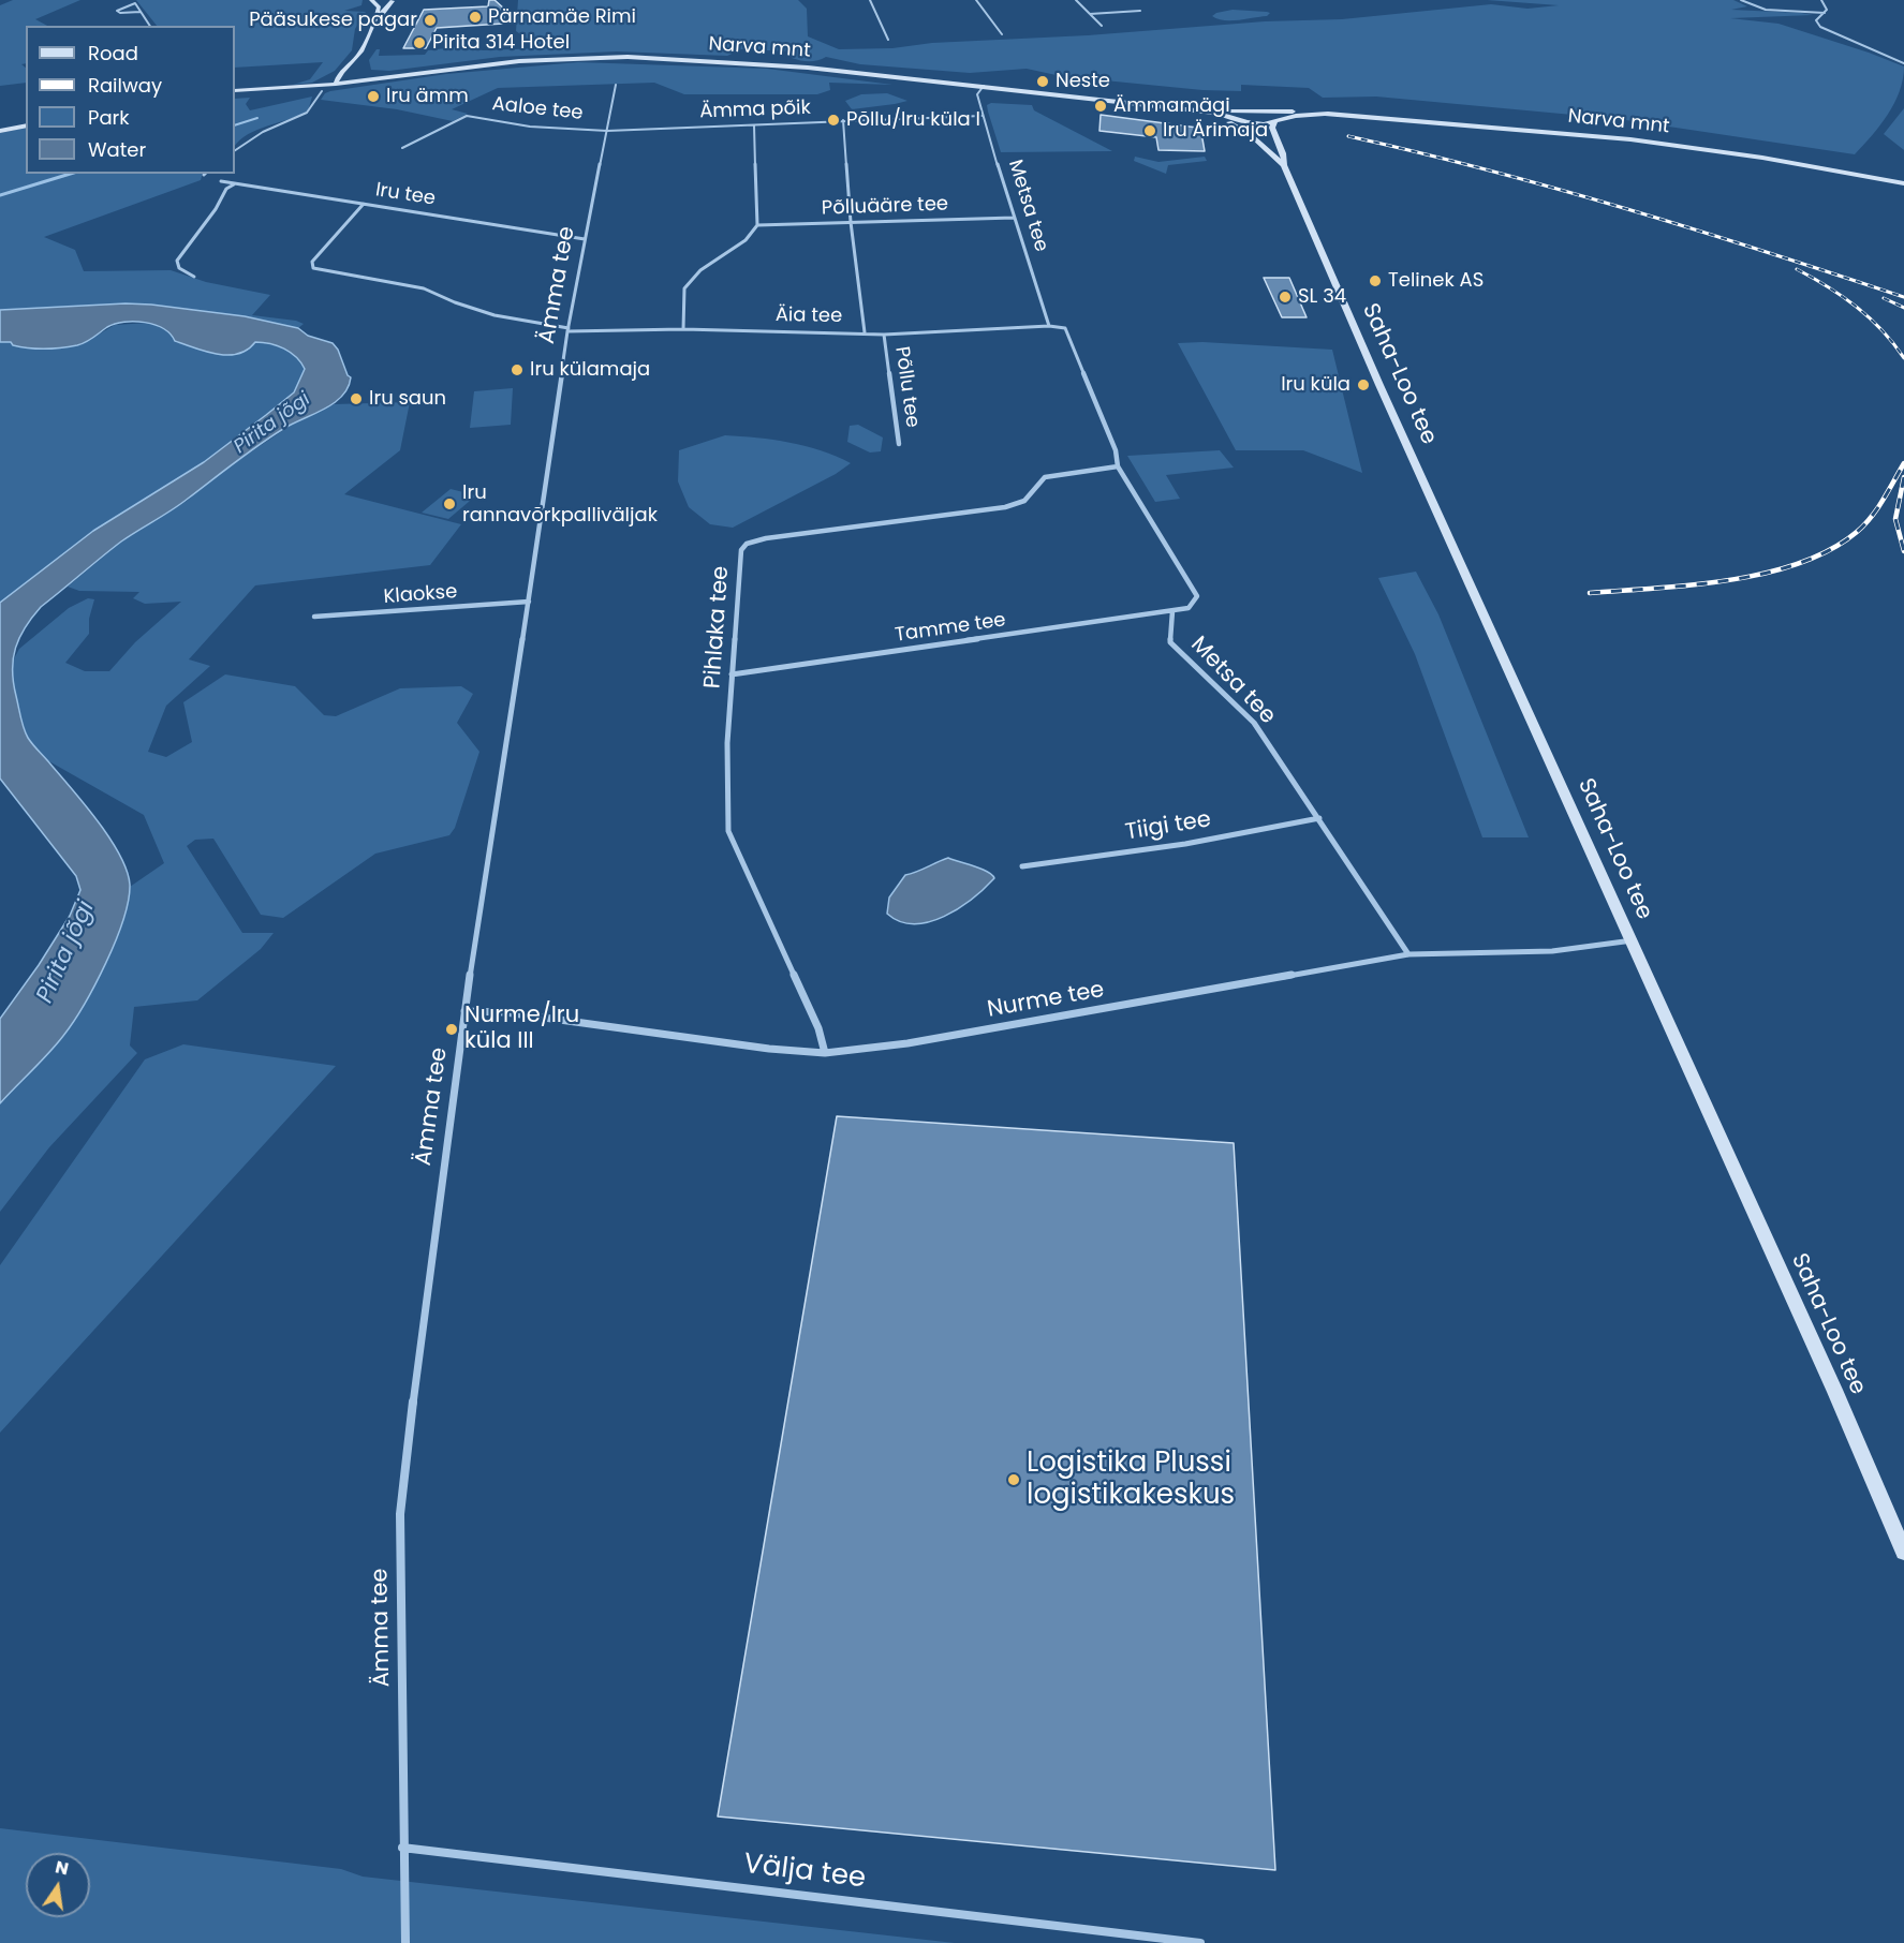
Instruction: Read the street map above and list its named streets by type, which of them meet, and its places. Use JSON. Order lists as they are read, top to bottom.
{
  "streets": {
    "main road": ["Narva mnt", "Saha-Loo tee"],
    "street": [
      "Aaloe tee",
      "Ämma põik",
      "Iru tee",
      "Metsa tee",
      "Põlluääre tee",
      "Ämma tee",
      "Äia tee",
      "Põllu tee",
      "Klaokse",
      "Pihlaka tee",
      "Tamme tee",
      "Tiigi tee",
      "Nurme tee",
      "Välja tee"
    ]
  },
  "crossings": [
    ["Narva mnt", "Metsa tee"],
    ["Narva mnt", "Saha-Loo tee"],
    ["Aaloe tee", "Ämma põik"],
    ["Aaloe tee", "Ämma tee"],
    ["Ämma põik", "Metsa tee"],
    ["Ämma põik", "Ämma tee"],
    ["Ämma põik", "Põllu tee"],
    ["Iru tee", "Ämma tee"],
    ["Iru tee", "Äia tee"],
    ["Metsa tee", "Põlluääre tee"],
    ["Metsa tee", "Äia tee"],
    ["Metsa tee", "Pihlaka tee"],
    ["Metsa tee", "Tamme tee"],
    ["Metsa tee", "Tiigi tee"],
    ["Metsa tee", "Nurme tee"],
    ["Põlluääre tee", "Põllu tee"],
    ["Ämma tee", "Äia tee"],
    ["Ämma tee", "Klaokse"],
    ["Ämma tee", "Nurme tee"],
    ["Ämma tee", "Välja tee"],
    ["Äia tee", "Põllu tee"],
    ["Saha-Loo tee", "Nurme tee"],
    ["Pihlaka tee", "Tamme tee"],
    ["Pihlaka tee", "Nurme tee"]
  ],
  "water": ["Pirita jõgi"],
  "places": [
    "Pärnamäe Rimi",
    "Pääsukese pagar",
    "Pirita 314 Hotel",
    "Neste",
    "Iru ämm",
    "Ämmamägi",
    "Põllu/Iru küla I",
    "Iru Ärimaja",
    "Telinek AS",
    "SL 34",
    "Iru külamaja",
    "Iru küla",
    "Iru saun",
    "Iru rannavõrkpalliväljak",
    "Nurme/Iru küla III",
    "Logistika Plussi logistikakeskus"
  ],
  "legend": [
    "Road",
    "Railway",
    "Park",
    "Water"
  ],
  "north": "top"
}
